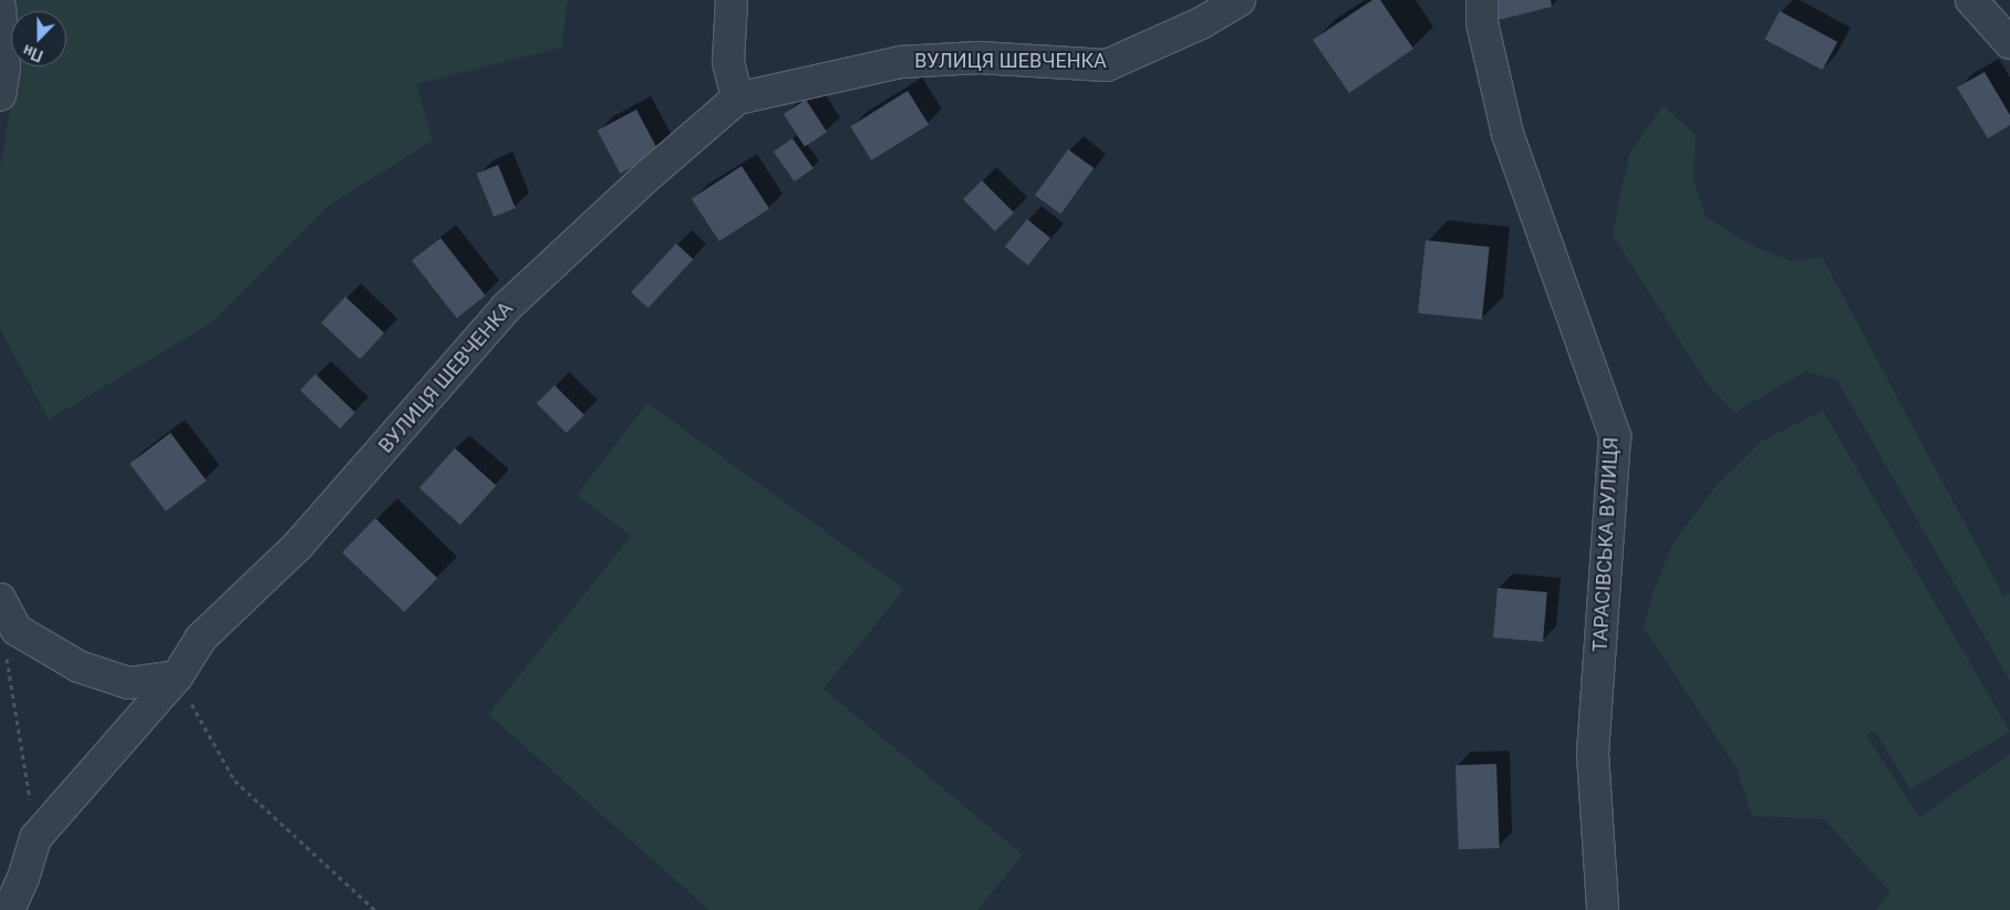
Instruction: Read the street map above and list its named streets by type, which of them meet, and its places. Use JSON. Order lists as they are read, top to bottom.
{
  "streets": {
    "street": ["ВУЛИЦЯ ШЕВЧЕНКА", "ТАРАСІВСЬКА ВУЛИЦЯ"]
  },
  "north": "bottom"
}
